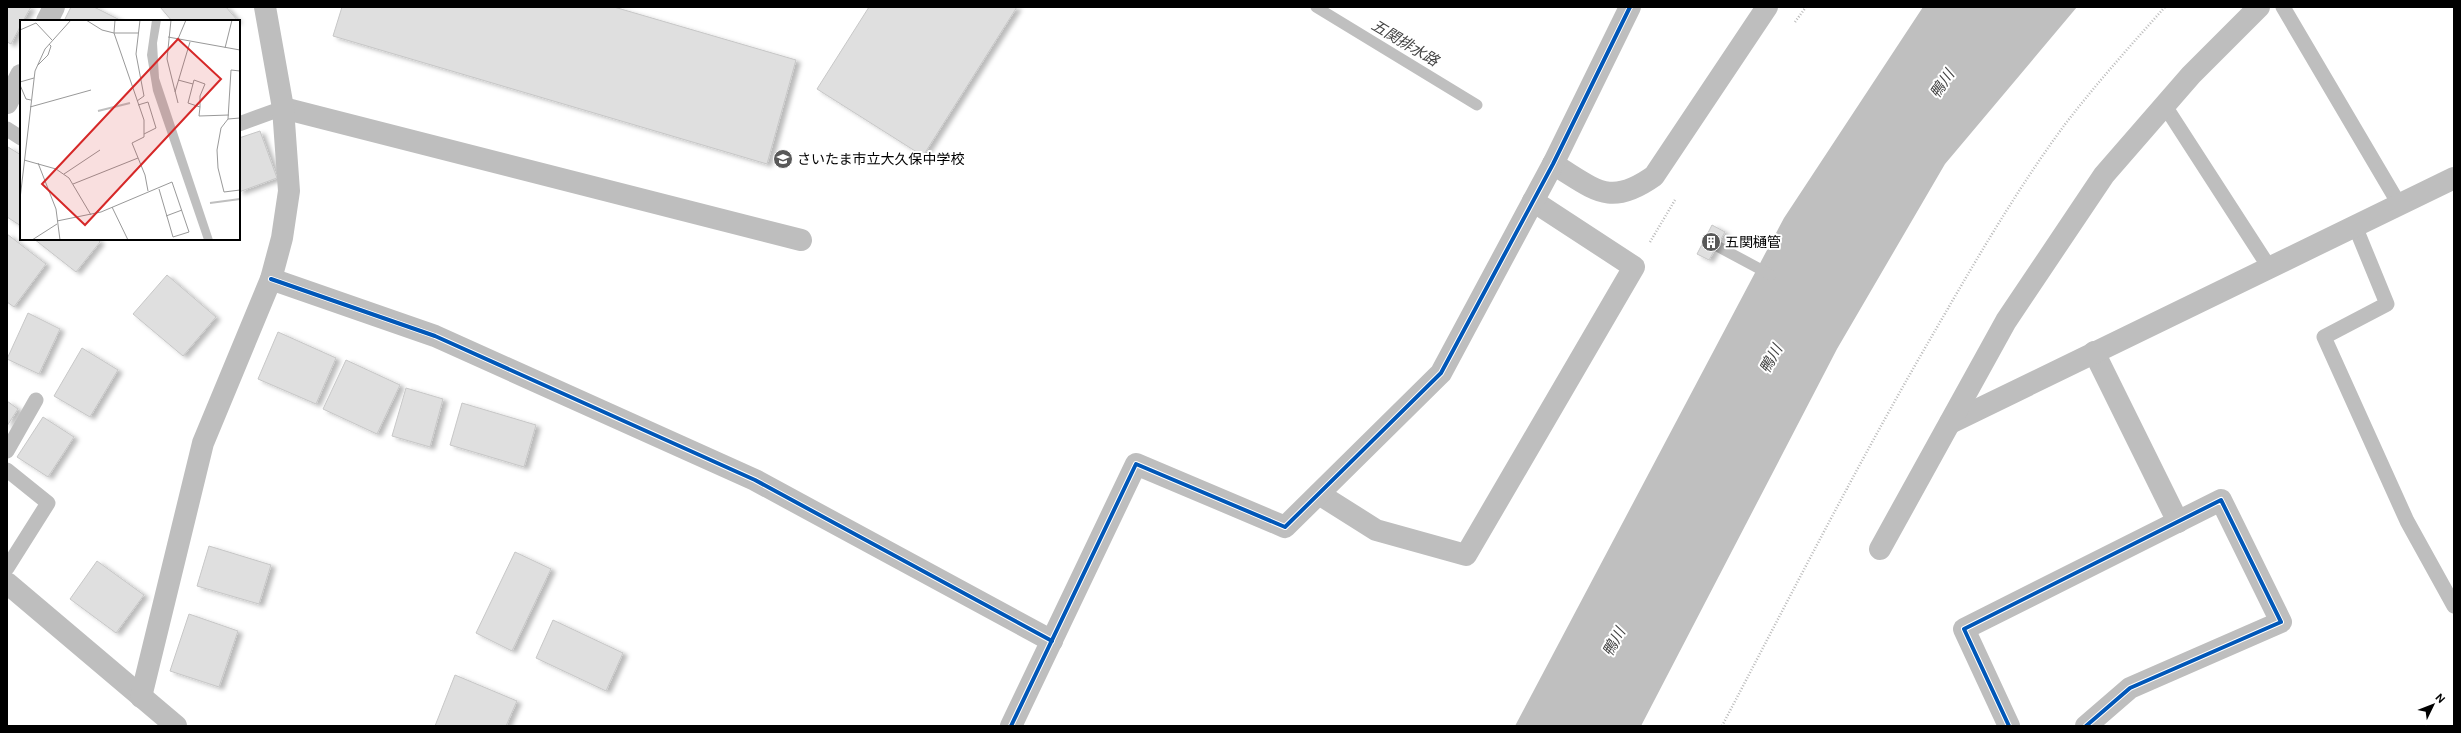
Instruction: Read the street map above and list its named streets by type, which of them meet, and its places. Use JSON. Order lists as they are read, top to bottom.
{
  "water": ["五関排水路", "鴨川"],
  "places": {
    "school or university": ["さいたま市立大久保中学校"],
    "building": ["五関樋管"]
  },
  "north": "top right"
}
